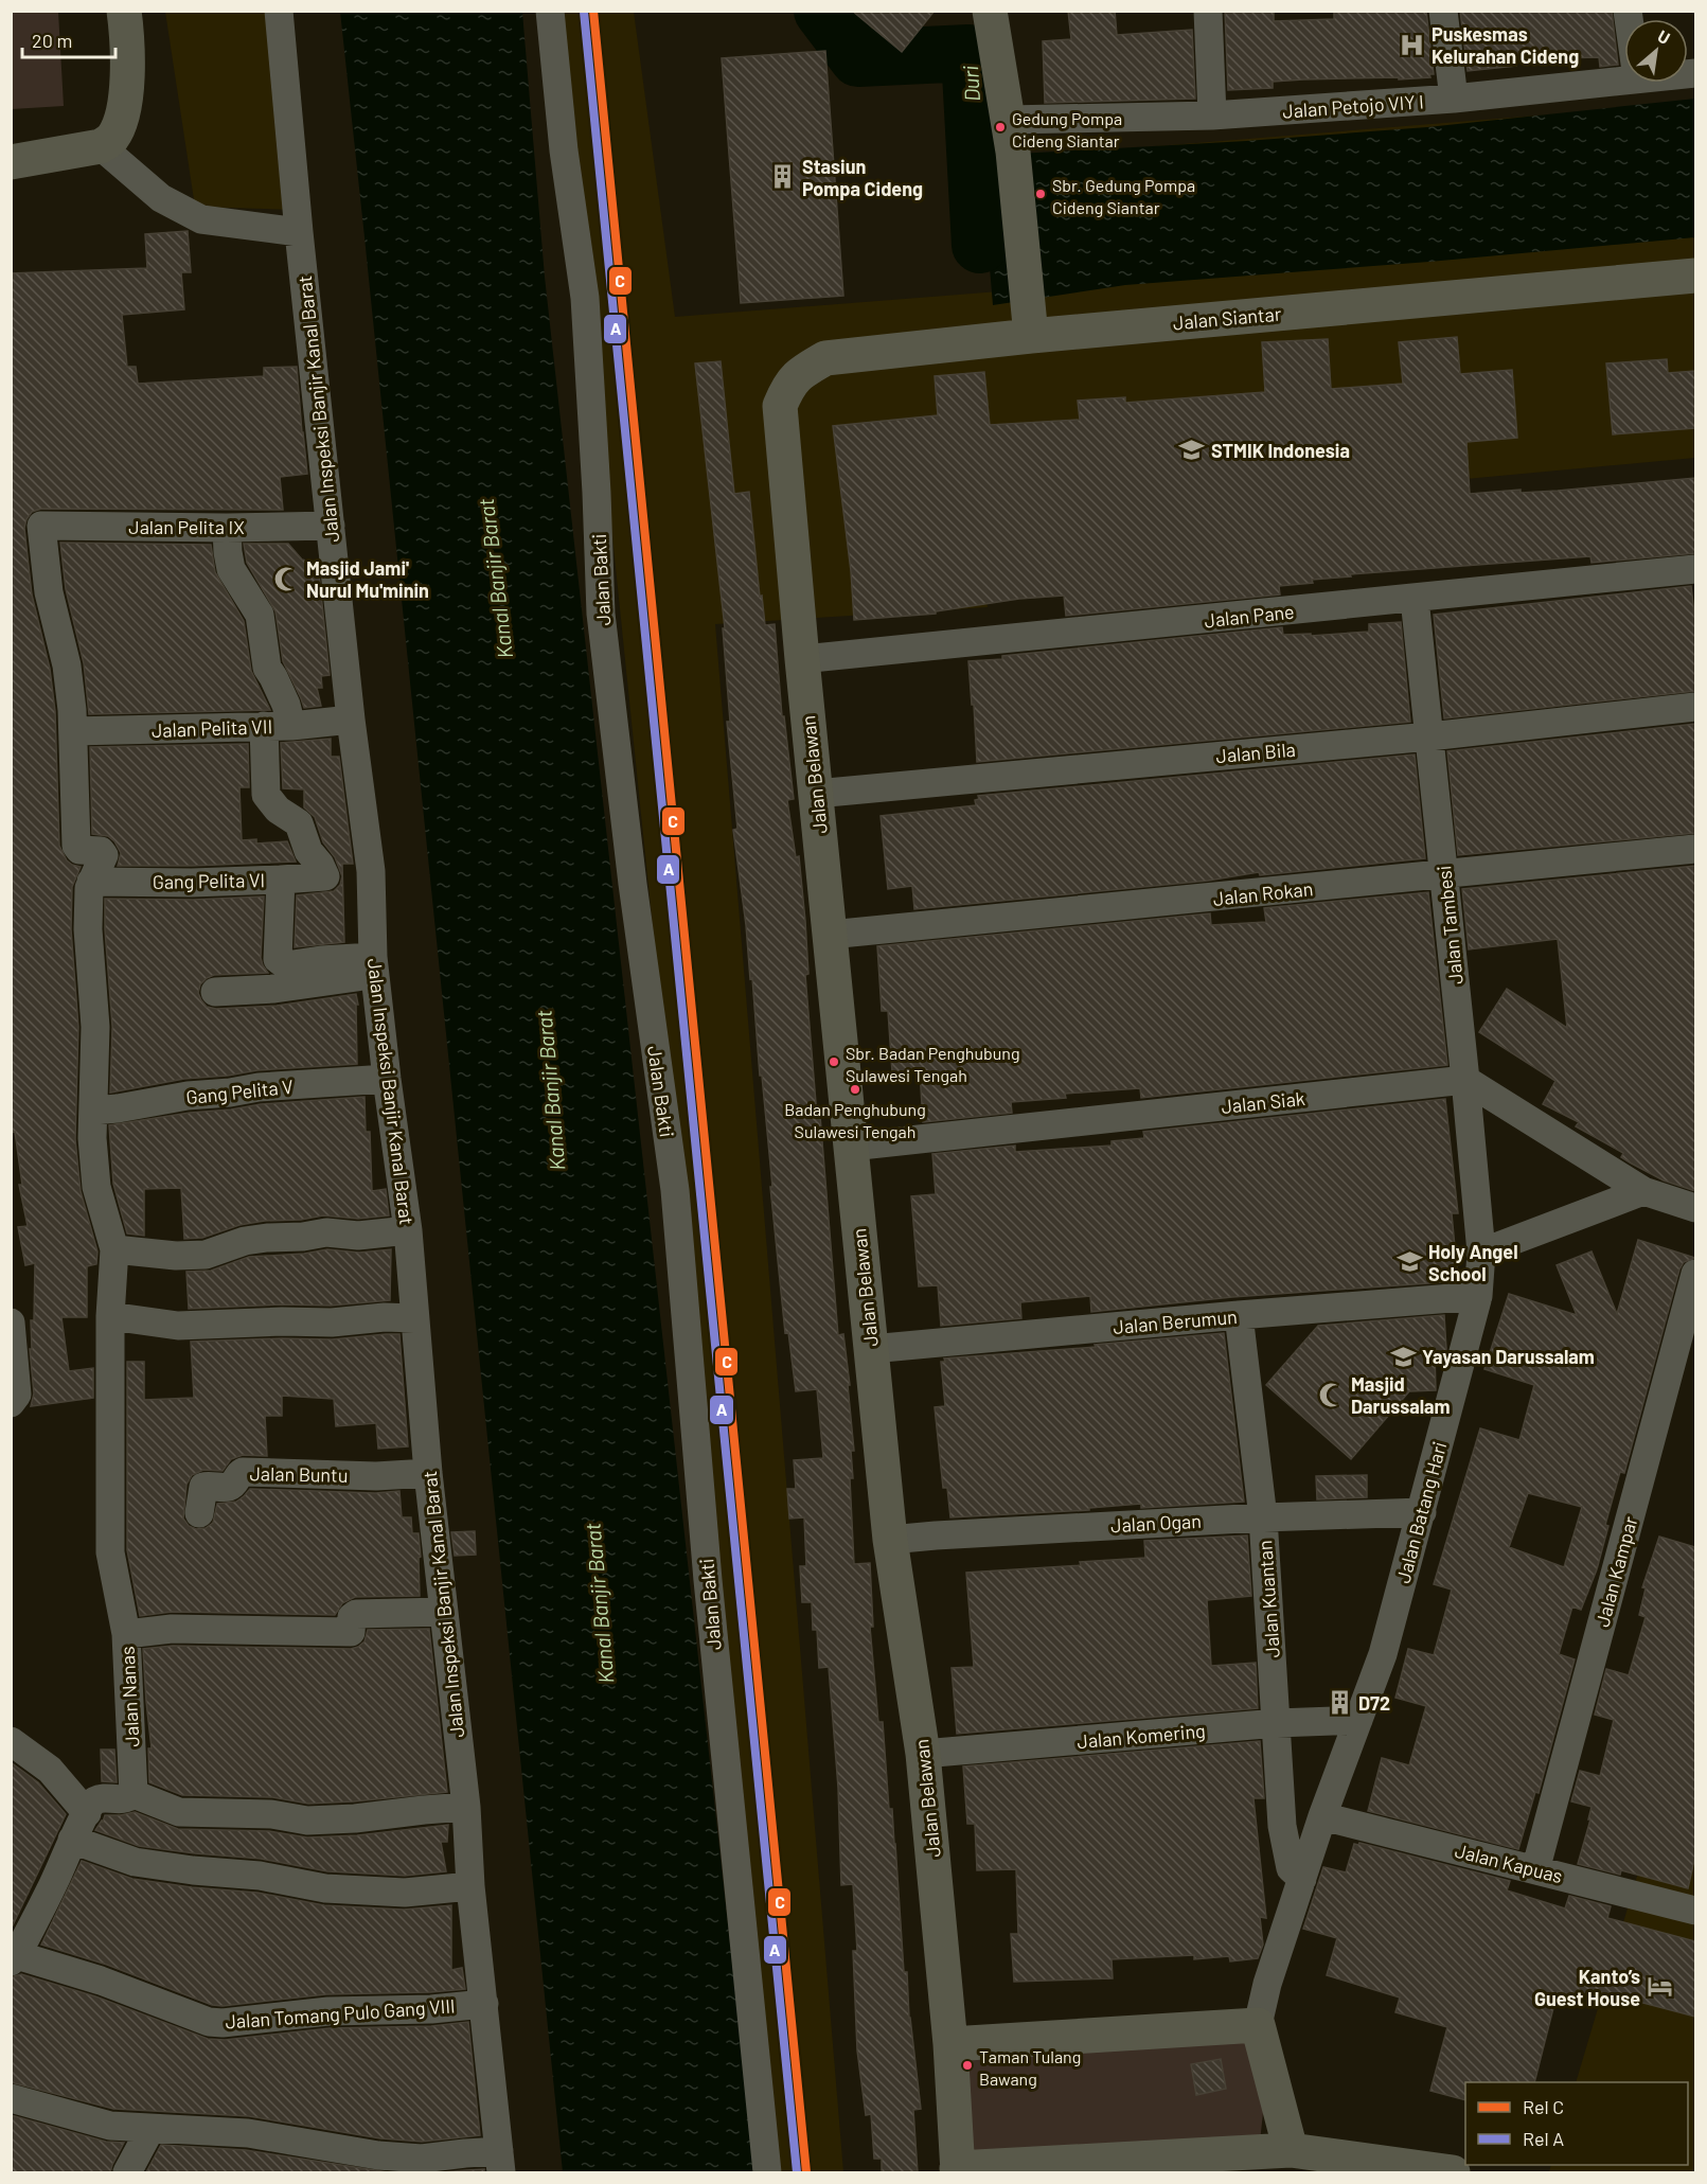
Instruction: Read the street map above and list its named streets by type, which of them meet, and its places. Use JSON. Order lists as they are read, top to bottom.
{
  "streets": {
    "street": [
      "Jalan Petojo VIY I",
      "Jalan Siantar",
      "Jalan Inspeksi Banjir Kanal Barat",
      "Jalan Pelita IX",
      "Jalan Bakti",
      "Jalan Pane",
      "Jalan Pelita VII",
      "Jalan Bila",
      "Jalan Belawan",
      "Gang Pelita VI",
      "Jalan Rokan",
      "Jalan Tambesi",
      "Gang Pelita V",
      "Jalan Siak",
      "Jalan Berumun",
      "Jalan Buntu",
      "Jalan Batang Hari",
      "Jalan Ogan",
      "Jalan Kampar",
      "Jalan Kuantan",
      "Jalan Nanas",
      "Jalan Komering",
      "Jalan Kapuas",
      "Jalan Tomang Pulo Gang VIII"
    ]
  },
  "crossings": [
    ["Jalan Siantar", "Jalan Belawan"],
    ["Jalan Inspeksi Banjir Kanal Barat", "Jalan Pelita IX"],
    ["Jalan Inspeksi Banjir Kanal Barat", "Jalan Pelita VII"],
    ["Jalan Inspeksi Banjir Kanal Barat", "Gang Pelita VI"],
    ["Jalan Inspeksi Banjir Kanal Barat", "Gang Pelita V"],
    ["Jalan Inspeksi Banjir Kanal Barat", "Jalan Buntu"],
    ["Jalan Inspeksi Banjir Kanal Barat", "Jalan Nanas"],
    ["Jalan Inspeksi Banjir Kanal Barat", "Jalan Tomang Pulo Gang VIII"],
    ["Jalan Pelita IX", "Jalan Pelita VII"],
    ["Jalan Pane", "Jalan Belawan"],
    ["Jalan Pane", "Jalan Tambesi"],
    ["Jalan Bila", "Jalan Belawan"],
    ["Jalan Bila", "Jalan Tambesi"],
    ["Jalan Belawan", "Jalan Rokan"],
    ["Jalan Belawan", "Jalan Siak"],
    ["Jalan Belawan", "Jalan Berumun"],
    ["Jalan Belawan", "Jalan Ogan"],
    ["Jalan Belawan", "Jalan Komering"],
    ["Jalan Rokan", "Jalan Tambesi"],
    ["Jalan Tambesi", "Jalan Siak"],
    ["Jalan Tambesi", "Jalan Batang Hari"],
    ["Jalan Berumun", "Jalan Batang Hari"],
    ["Jalan Berumun", "Jalan Kuantan"],
    ["Jalan Batang Hari", "Jalan Ogan"],
    ["Jalan Batang Hari", "Jalan Kuantan"],
    ["Jalan Batang Hari", "Jalan Komering"],
    ["Jalan Batang Hari", "Jalan Kapuas"],
    ["Jalan Ogan", "Jalan Kuantan"],
    ["Jalan Kampar", "Jalan Kapuas"],
    ["Jalan Kuantan", "Jalan Komering"]
  ],
  "water": ["Duri", "Kanal Banjir Barat"],
  "places": {
    "hospital": ["Puskesmas Kelurahan Cideng"],
    "other": [
      "Gedung Pompa Cideng Siantar",
      "Sbr. Gedung Pompa Cideng Siantar",
      "Sbr. Badan Penghubung Sulawesi Tengah",
      "Badan Penghubung Sulawesi Tengah",
      "Taman Tulang Bawang"
    ],
    "building": ["Stasiun Pompa Cideng", "D72"],
    "school or university": ["STMIK Indonesia", "Holy Angel School", "Yayasan Darussalam"],
    "mosque": ["Masjid Jami' Nurul Mu'minin", "Masjid Darussalam"],
    "hotel": ["Kanto’s Guest House"]
  },
  "lines": ["rail line C", "rail line A"],
  "legend": ["Rel C", "Rel A"],
  "scale_bar": "20 m",
  "north": "top right"
}
